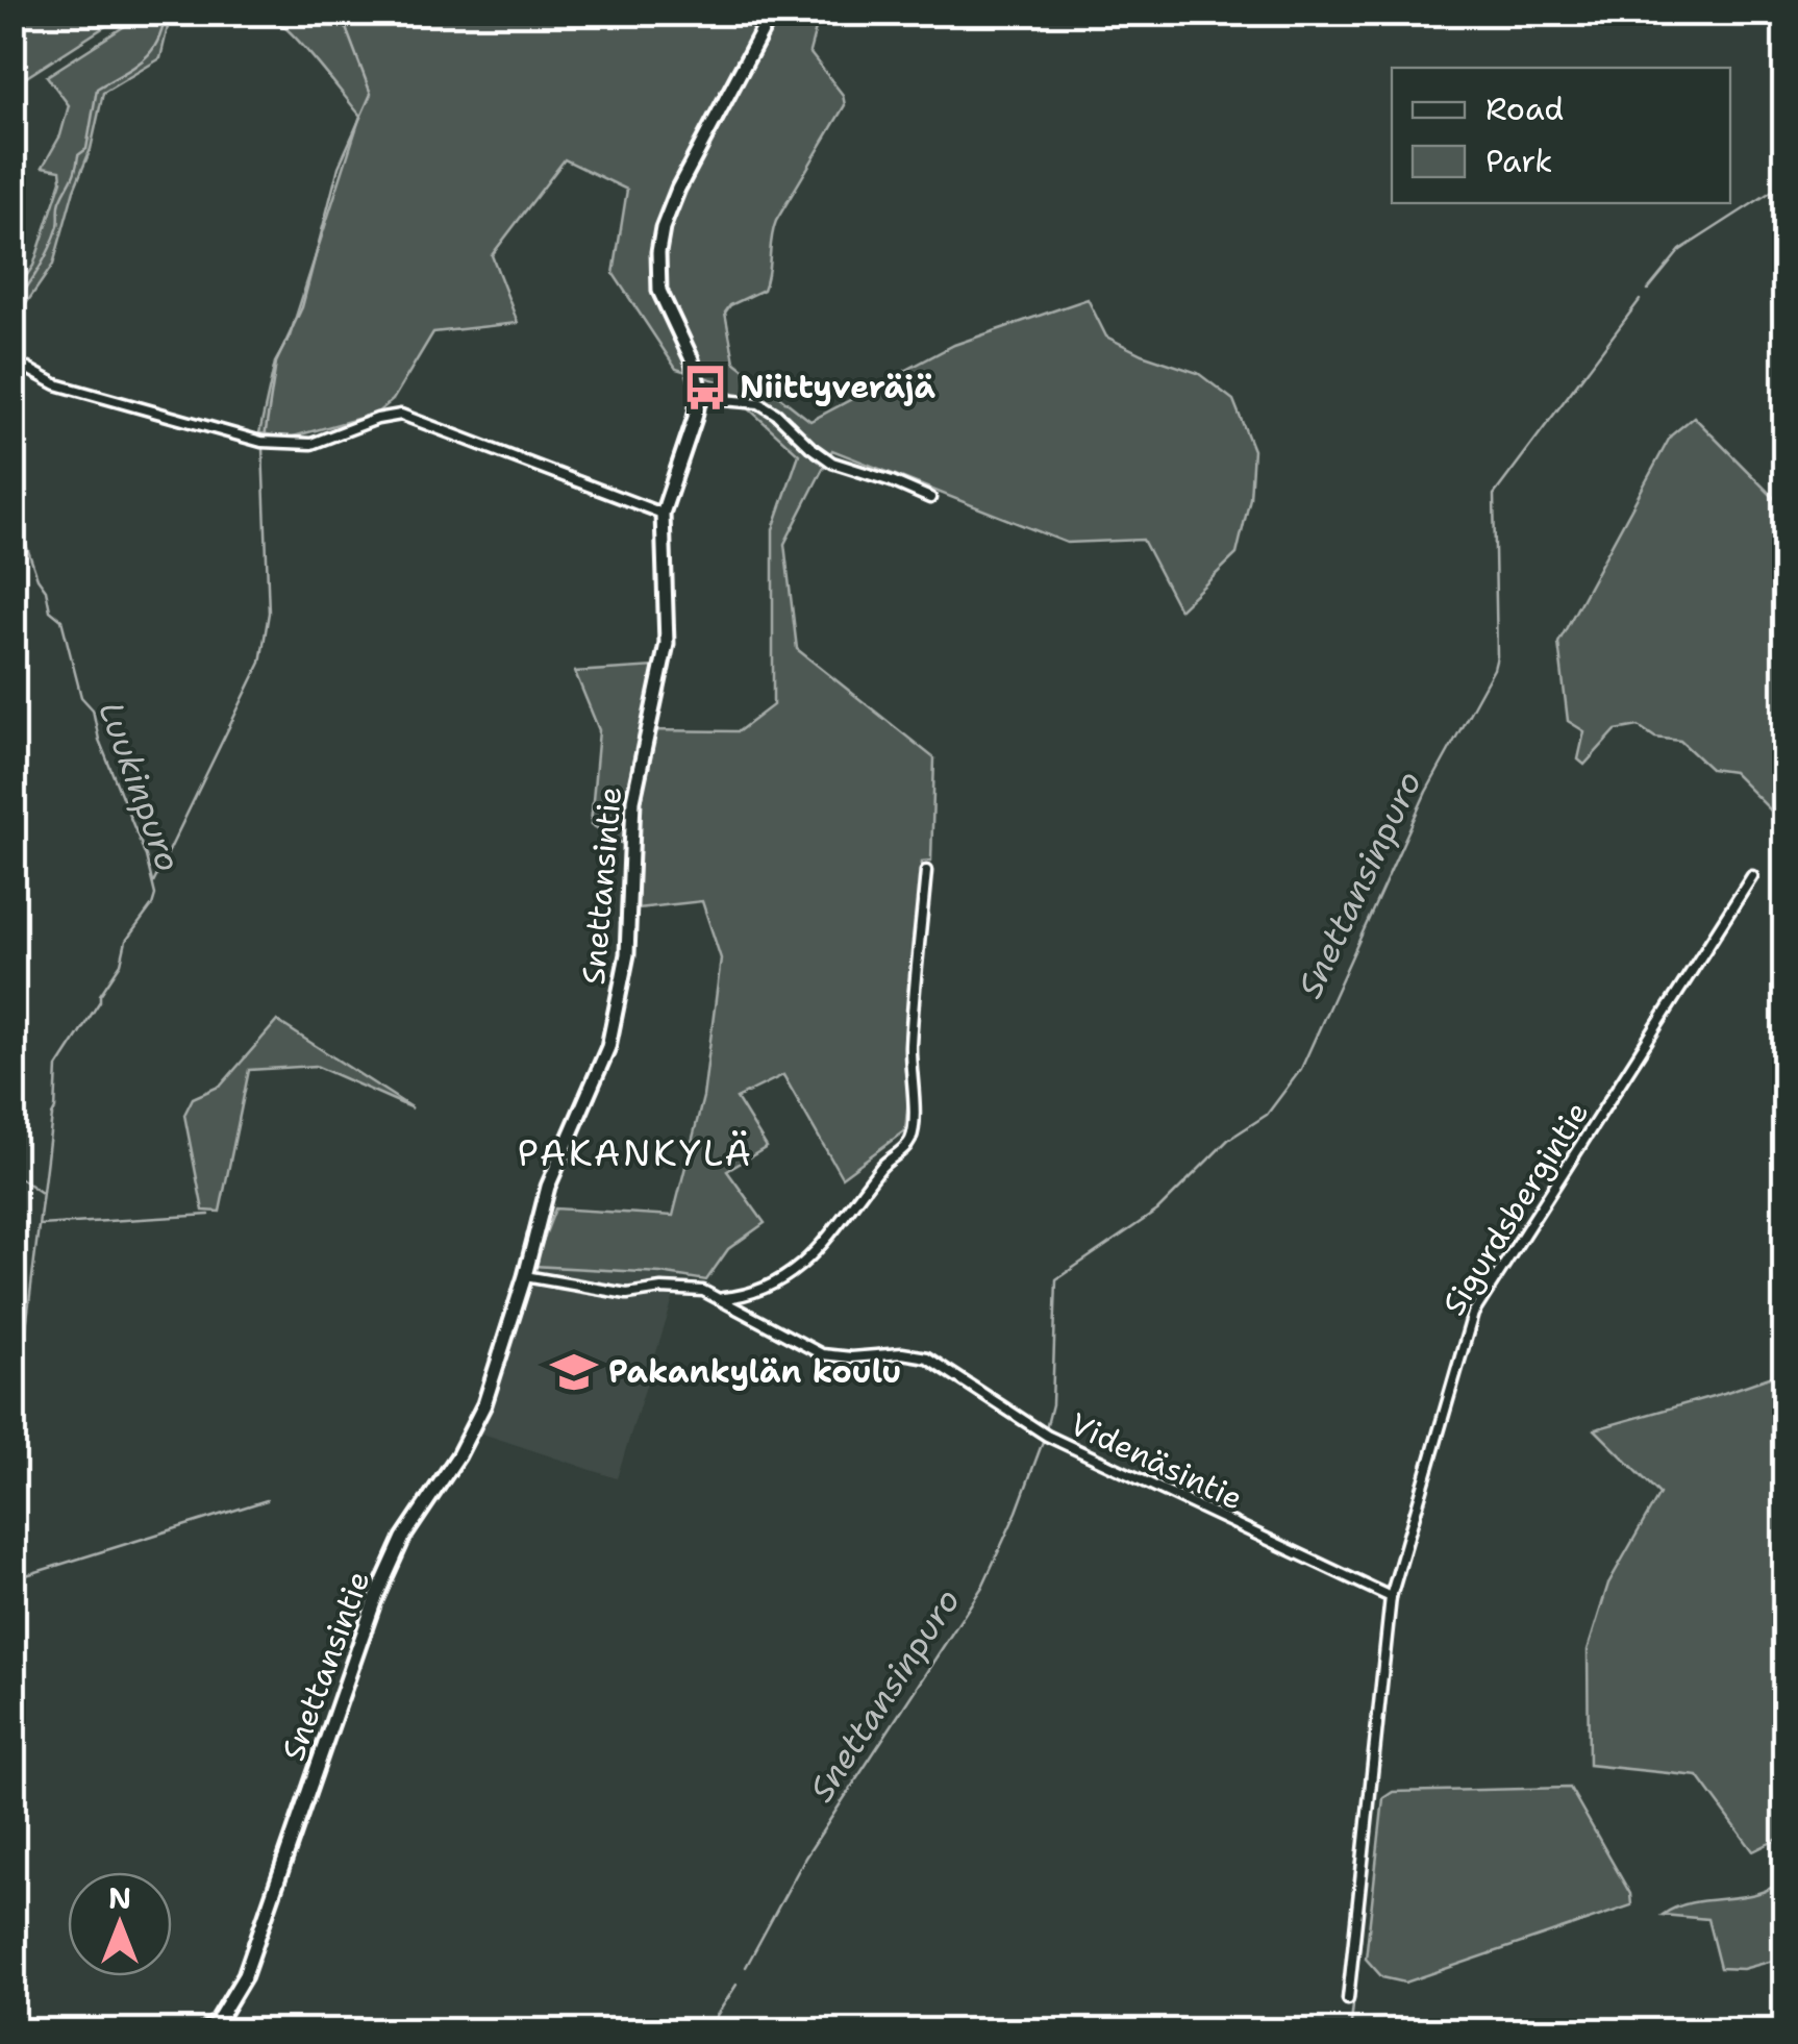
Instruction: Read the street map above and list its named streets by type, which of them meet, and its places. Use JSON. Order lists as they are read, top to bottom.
{
  "streets": {
    "street": ["Snettansintie", "Sigurdsbergintie", "Videnäsintie"]
  },
  "crossings": [
    ["Snettansintie", "Videnäsintie"],
    ["Sigurdsbergintie", "Videnäsintie"]
  ],
  "districts": ["PAKANKYLÄ"],
  "water": ["Luukinpuro", "Snettansinpuro"],
  "places": {
    "bus stop": ["Niittyveräjä"],
    "school or university": ["Pakankylän koulu"]
  },
  "legend": ["Road", "Park"],
  "north": "top"
}
